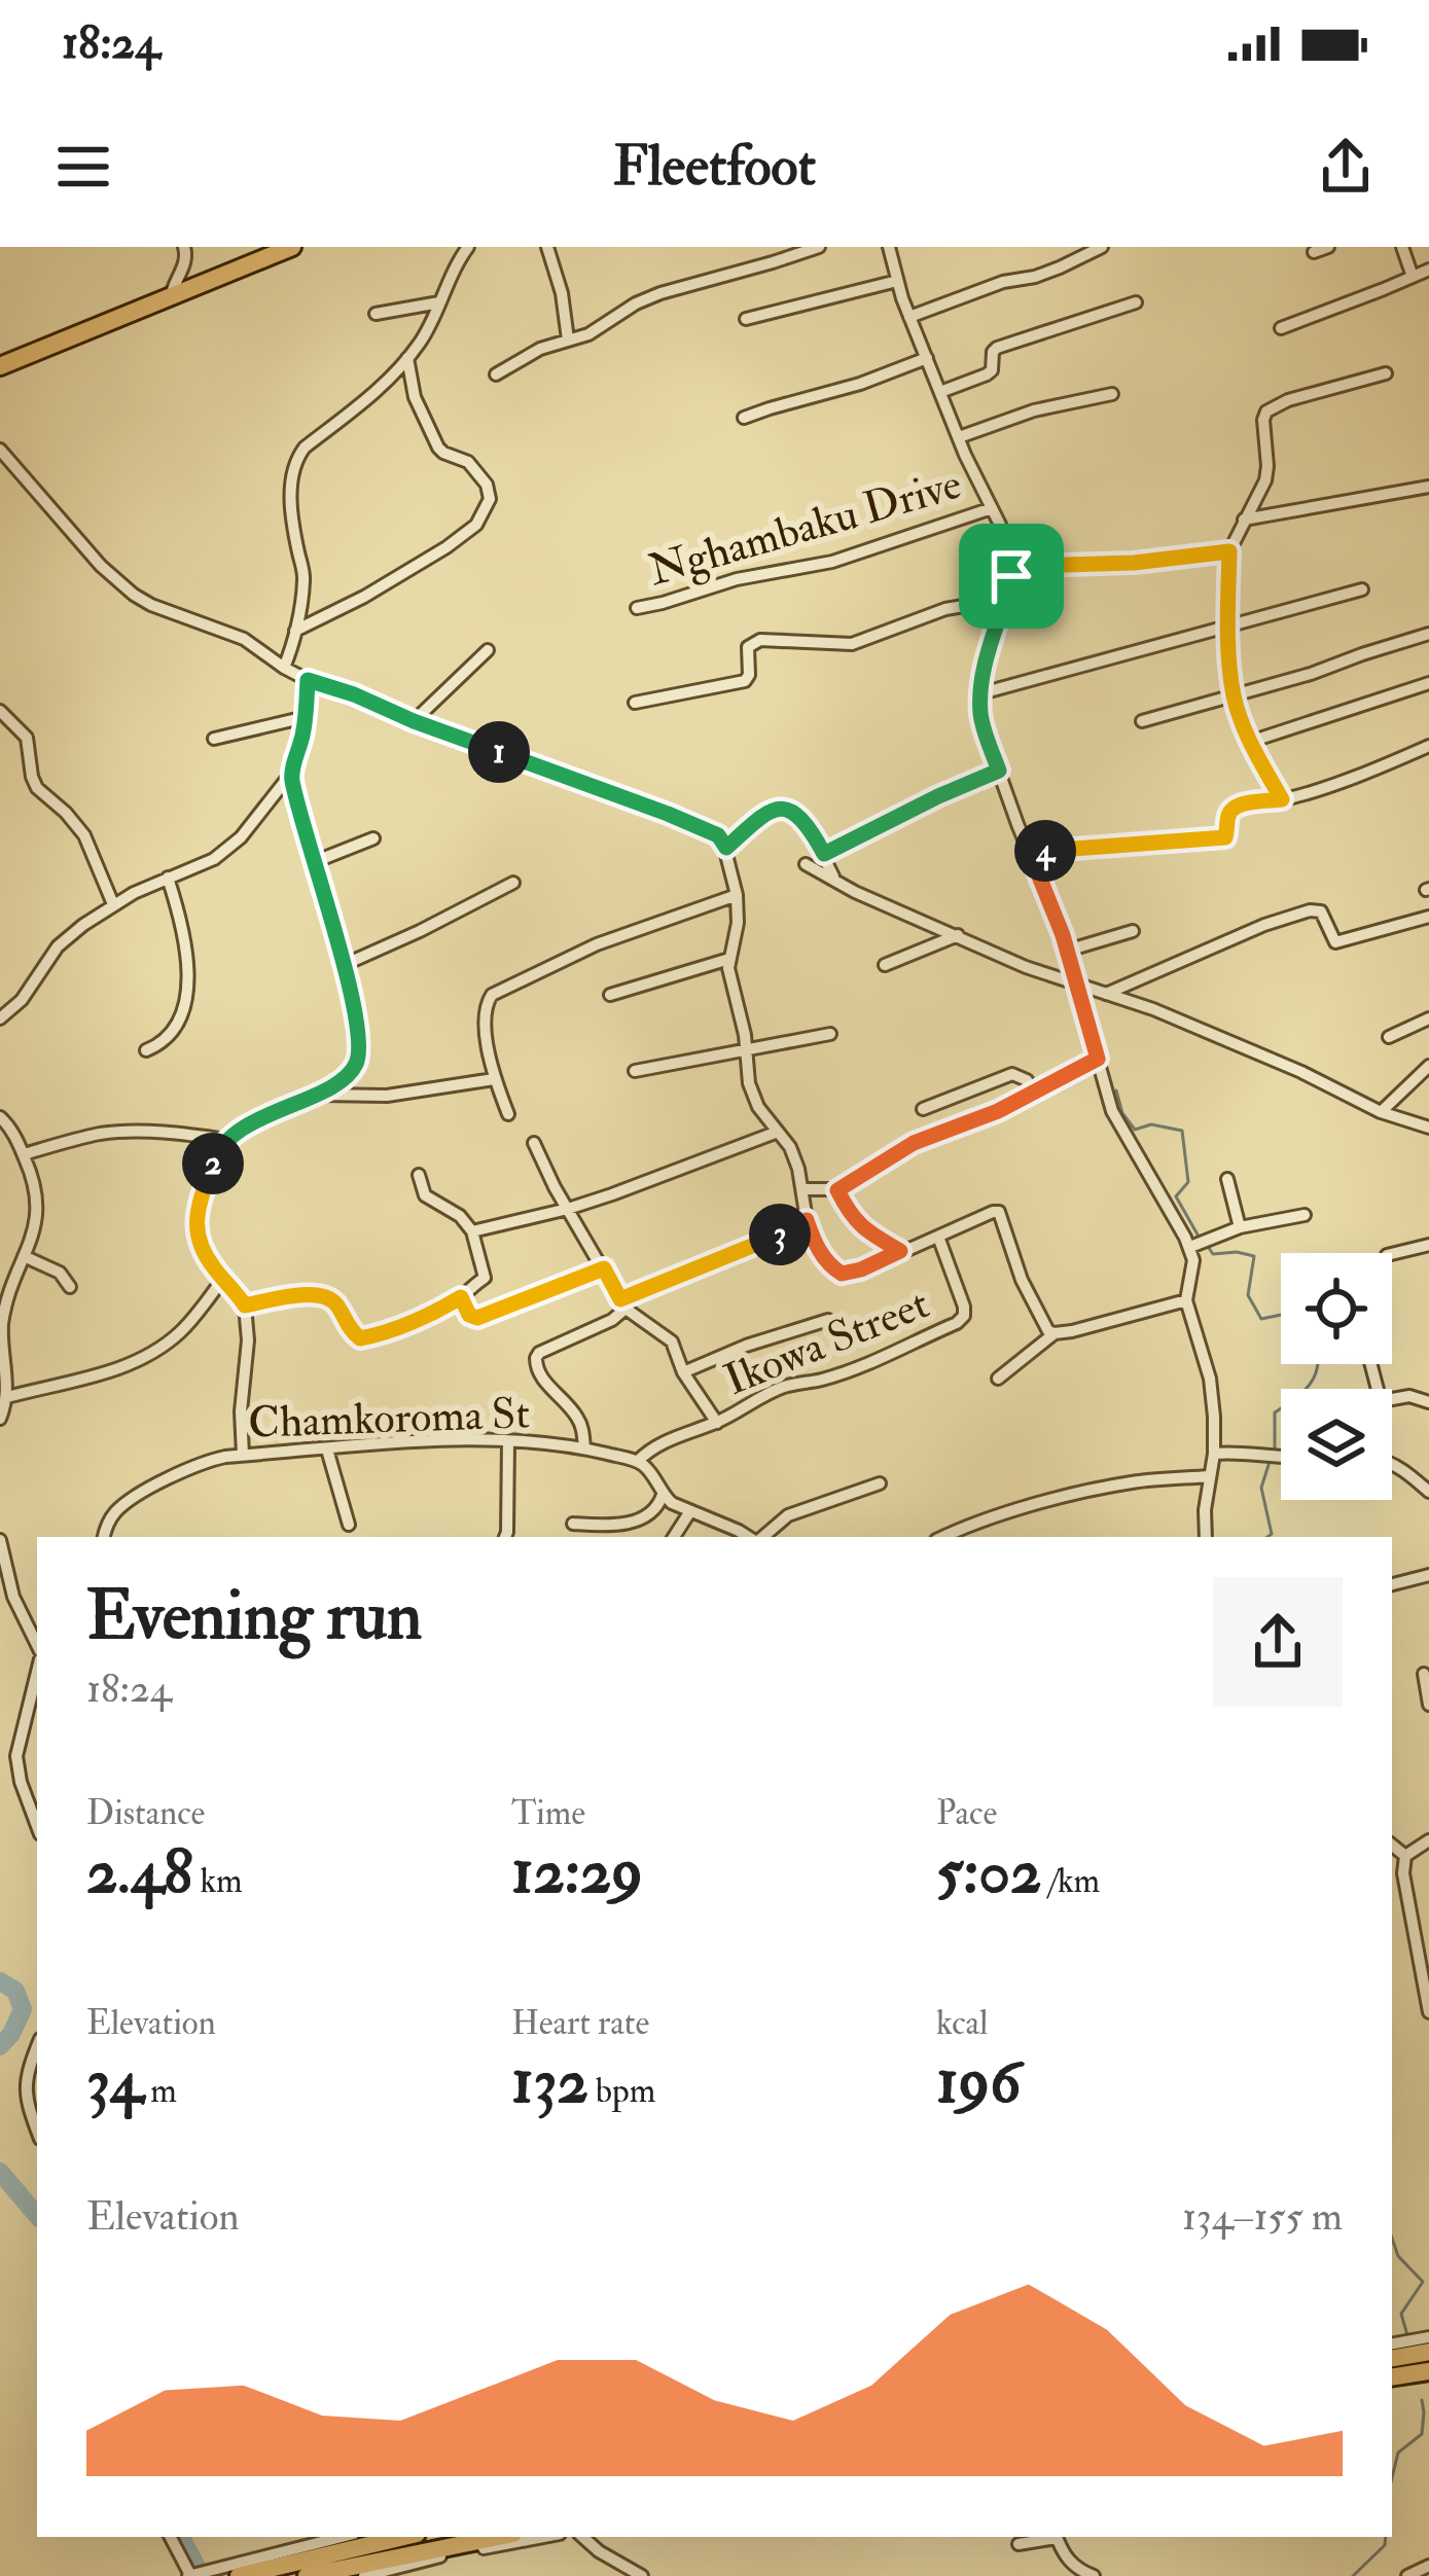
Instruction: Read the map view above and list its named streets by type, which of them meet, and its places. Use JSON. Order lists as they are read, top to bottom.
{
  "streets": {
    "street": ["Nghambaku Drive", "Ikowa Street", "Chamkoroma St"]
  },
  "crossings": [
    ["Ikowa Street", "Chamkoroma St"]
  ],
  "page": {
    "status": "18:24",
    "header": "Fleetfoot",
    "pins": [
      "1",
      "4",
      "2",
      "3"
    ],
    "heading": ["Evening run", "18:24"],
    "stats": [
      ["Distance", "2.48 km"],
      ["Time", "12:29"],
      ["Pace", "5:02 /km"],
      ["Elevation", "34 m"],
      ["Heart rate", "132 bpm"],
      ["kcal", "196"]
    ],
    "chart": ["Elevation", "134–155 m"]
  }
}
